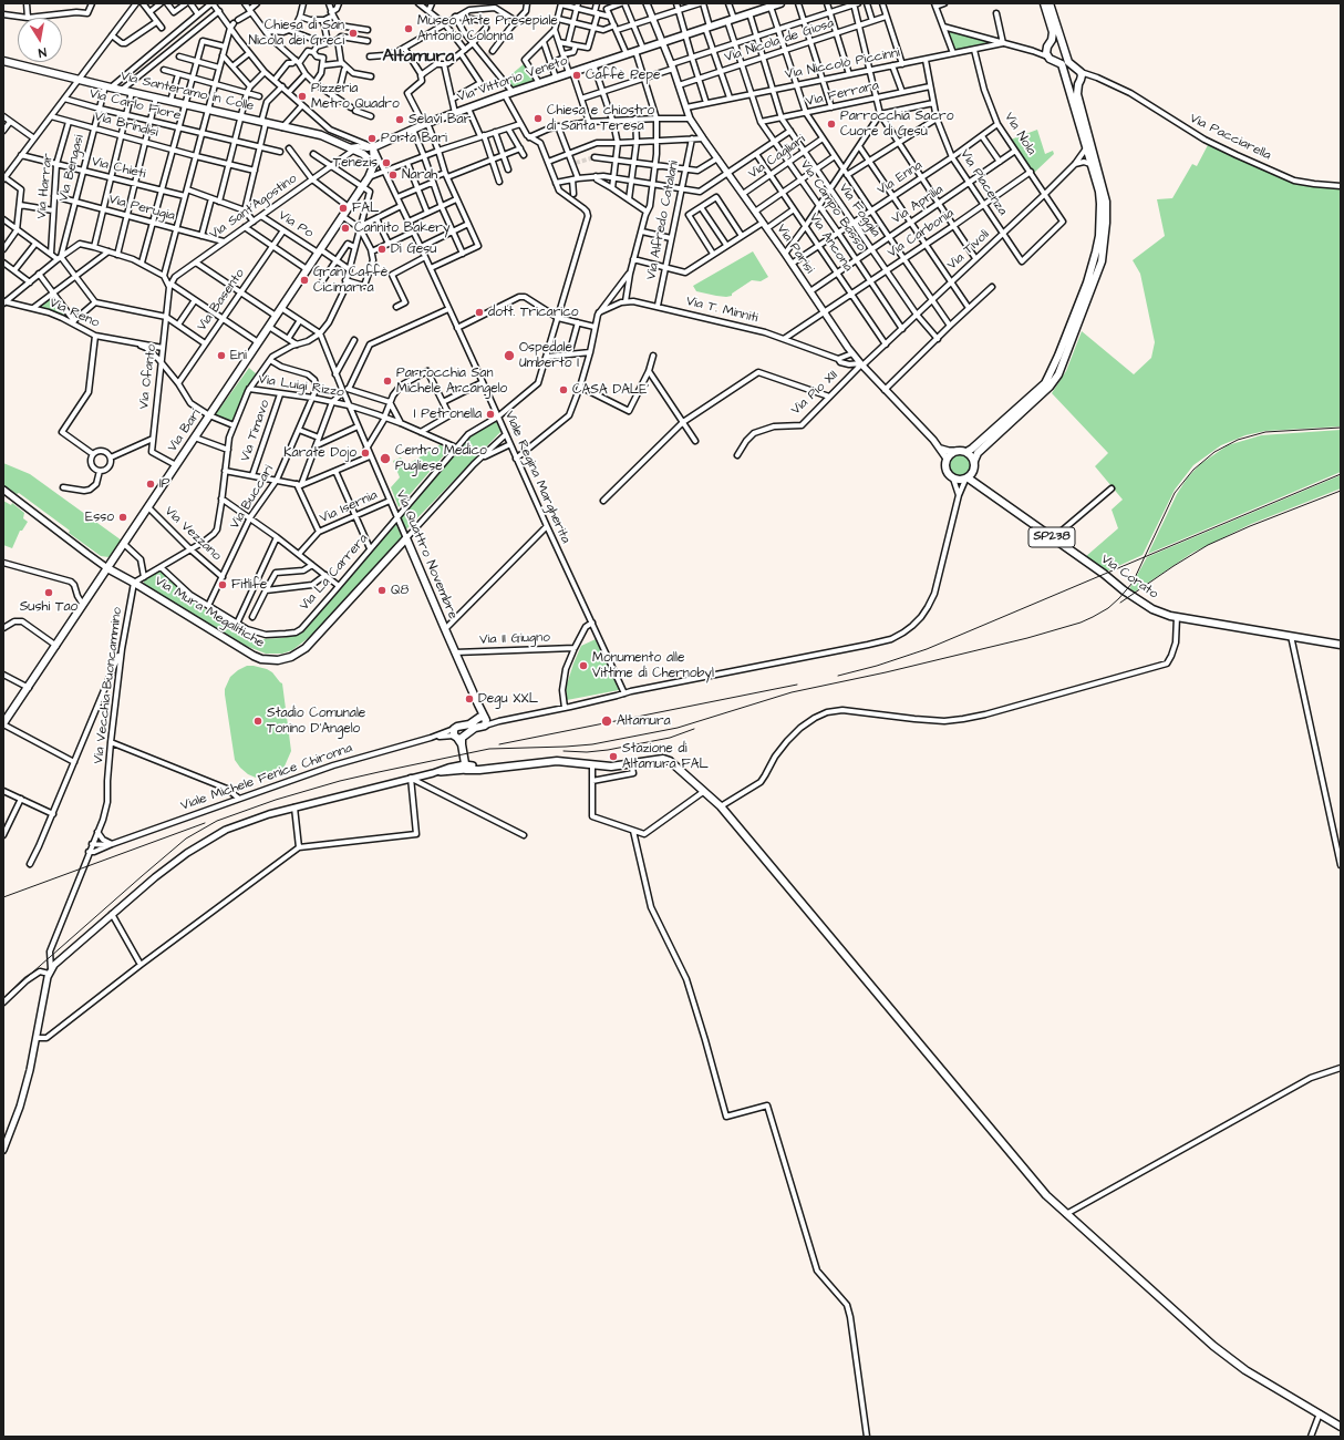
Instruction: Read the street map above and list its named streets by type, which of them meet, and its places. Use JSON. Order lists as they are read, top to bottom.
{
  "streets": {
    "main road": [
      "Via Vittorio Veneto",
      "Via Santeramo in Colle",
      "Via Bari",
      "SP238",
      "Via Quattro Novembre",
      "Via Corato",
      "Via Mura Megalitiche"
    ],
    "street": [
      "Via Nicola de Giosa",
      "Via Niccolò Piccinni",
      "Via Ferrara",
      "Via Carlo Fiore",
      "Via Brindisi",
      "Via Nola",
      "Via Pacciarella",
      "Via Cagliari",
      "Via Bengasi",
      "Via Chieti",
      "Via Enna",
      "Via Piacenza",
      "Via Harrar",
      "Via Aprilia",
      "Via Campo Basso",
      "Via Sant'Agostino",
      "Via Perugia",
      "Via Foggia",
      "Via Alfredo Catalani",
      "Via Po",
      "Via Carbonia",
      "Via Ancona",
      "Via Parisi",
      "Via Tivoli",
      "Via Basento",
      "Via T. Minniti",
      "Via Reno",
      "Via Ofanto",
      "Via Luigi Rizzo",
      "Via Pio XII",
      "Via Timavo",
      "Viale Regina Margherita",
      "Via Buccari",
      "Via Isernia",
      "Via Vezzano",
      "Via La Carrera",
      "Via II Giugno",
      "Via Vecchia Buoncammino",
      "Viale Michele Fenice Chironna"
    ]
  },
  "crossings": [
    ["Via Nicola de Giosa", "Via Campo Basso"],
    ["Via Nicola de Giosa", "Via Foggia"],
    ["Via Nicola de Giosa", "Via Parisi"],
    ["Via Niccolò Piccinni", "Via Nola"],
    ["Via Niccolò Piccinni", "Via Piacenza"],
    ["Via Niccolò Piccinni", "Via Campo Basso"],
    ["Via Niccolò Piccinni", "Via Foggia"],
    ["Via Niccolò Piccinni", "Via Parisi"],
    ["Via Vittorio Veneto", "Via Campo Basso"],
    ["Via Vittorio Veneto", "Via Foggia"],
    ["Via Vittorio Veneto", "Via Parisi"],
    ["Via Vittorio Veneto", "Via Bari"],
    ["Via Vittorio Veneto", "Viale Regina Margherita"],
    ["Via Santeramo in Colle", "Via Bengasi"],
    ["Via Santeramo in Colle", "Via Sant'Agostino"],
    ["Via Santeramo in Colle", "Via Bari"],
    ["Via Ferrara", "Via Piacenza"],
    ["Via Ferrara", "Via Campo Basso"],
    ["Via Ferrara", "Via Foggia"],
    ["Via Carlo Fiore", "Via Bengasi"],
    ["Via Brindisi", "Via Bengasi"],
    ["Via Brindisi", "Via Harrar"],
    ["Via Nola", "Via Enna"],
    ["Via Nola", "Via Piacenza"],
    ["Via Nola", "Via Aprilia"],
    ["Via Nola", "Via Carbonia"],
    ["Via Nola", "Via Tivoli"],
    ["Via Cagliari", "Via Campo Basso"],
    ["Via Cagliari", "Via Foggia"],
    ["Via Cagliari", "Via Ancona"],
    ["Via Cagliari", "Via Parisi"],
    ["Via Bengasi", "Via Chieti"],
    ["Via Bengasi", "Via Perugia"],
    ["Via Chieti", "Via Harrar"],
    ["Via Enna", "Via Piacenza"],
    ["Via Enna", "Via Campo Basso"],
    ["Via Enna", "Via Foggia"],
    ["Via Enna", "Via Ancona"],
    ["Via Enna", "Via Parisi"],
    ["Via Piacenza", "Via Aprilia"],
    ["Via Piacenza", "Via Carbonia"],
    ["Via Piacenza", "Via Tivoli"],
    ["Via Harrar", "Via Perugia"],
    ["Via Aprilia", "Via Campo Basso"],
    ["Via Aprilia", "Via Foggia"],
    ["Via Aprilia", "Via Ancona"],
    ["Via Aprilia", "Via Parisi"],
    ["Via Campo Basso", "Via Carbonia"],
    ["Via Campo Basso", "Via Tivoli"],
    ["Via Sant'Agostino", "Via Perugia"],
    ["Via Sant'Agostino", "Via Po"],
    ["Via Sant'Agostino", "Via Ofanto"],
    ["Via Foggia", "Via Carbonia"],
    ["Via Foggia", "Via Tivoli"],
    ["Via Alfredo Catalani", "Via T. Minniti"],
    ["Via Po", "Via Basento"],
    ["Via Po", "Via Bari"],
    ["Via Carbonia", "Via Ancona"],
    ["Via Carbonia", "Via Parisi"],
    ["Via Carbonia", "Via T. Minniti"],
    ["Via Ancona", "Via Tivoli"],
    ["Via Parisi", "Via Tivoli"],
    ["Via Parisi", "Via T. Minniti"],
    ["Via Parisi", "Via Pio XII"],
    ["Via Parisi", "Via Corato"],
    ["Via Tivoli", "Via T. Minniti"],
    ["Via Tivoli", "Via Pio XII"],
    ["Via Basento", "Via Reno"],
    ["Via T. Minniti", "Via Pio XII"],
    ["Via Reno", "Via Ofanto"],
    ["Via Reno", "Via Bari"],
    ["Via Ofanto", "Via Bari"],
    ["Via Luigi Rizzo", "Via Timavo"],
    ["Via Luigi Rizzo", "Via Buccari"],
    ["Via Luigi Rizzo", "Via Quattro Novembre"],
    ["Via Luigi Rizzo", "Via La Carrera"],
    ["Via Bari", "Viale Regina Margherita"],
    ["Via Bari", "Via Vezzano"],
    ["Via Bari", "Via Mura Megalitiche"],
    ["Viale Regina Margherita", "Via La Carrera"],
    ["Viale Regina Margherita", "Via Mura Megalitiche"],
    ["Via Buccari", "Via Vezzano"],
    ["Via Buccari", "Via La Carrera"],
    ["Via Isernia", "Via Quattro Novembre"],
    ["Via Quattro Novembre", "Via La Carrera"],
    ["Via Quattro Novembre", "Via Mura Megalitiche"],
    ["Via Quattro Novembre", "Via II Giugno"],
    ["Via Mura Megalitiche", "Via Vecchia Buoncammino"],
    ["Via Vecchia Buoncammino", "Viale Michele Fenice Chironna"]
  ],
  "districts": ["Altamura"],
  "places": [
    "Museo Arte Presepiale Antonio Colonna",
    "Chiesa di San Nicola dei Greci",
    "Caffè Pepe",
    "Pizzeria Metro Quadro",
    "Chiesa e chiostro di Santa Teresa",
    "Selavi Bar",
    "Parrocchia Sacro Cuore di Gesù",
    "Porta Bari",
    "Tenezis",
    "Narah",
    "FAL",
    "Cannito Bakery",
    "Di Gesu",
    "Gran Caffè Cicimarra",
    "dott. Tricarico",
    "Eni",
    "Ospedale Umberto I",
    "Parrocchia San Michele Arcangelo",
    "CASA DALE'",
    "I Petronella",
    "Karate Dojo",
    "Centro Medico Pugliese",
    "IP",
    "Esso",
    "Fitlife",
    "Q8",
    "Sushi Tao",
    "Monumento alle Vittime di Chernobyl",
    "Degu XXL",
    "Stadio Comunale Tonino D'Angelo",
    "Altamura",
    "Stazione di Altamura FAL"
  ],
  "north": "bottom"
}
